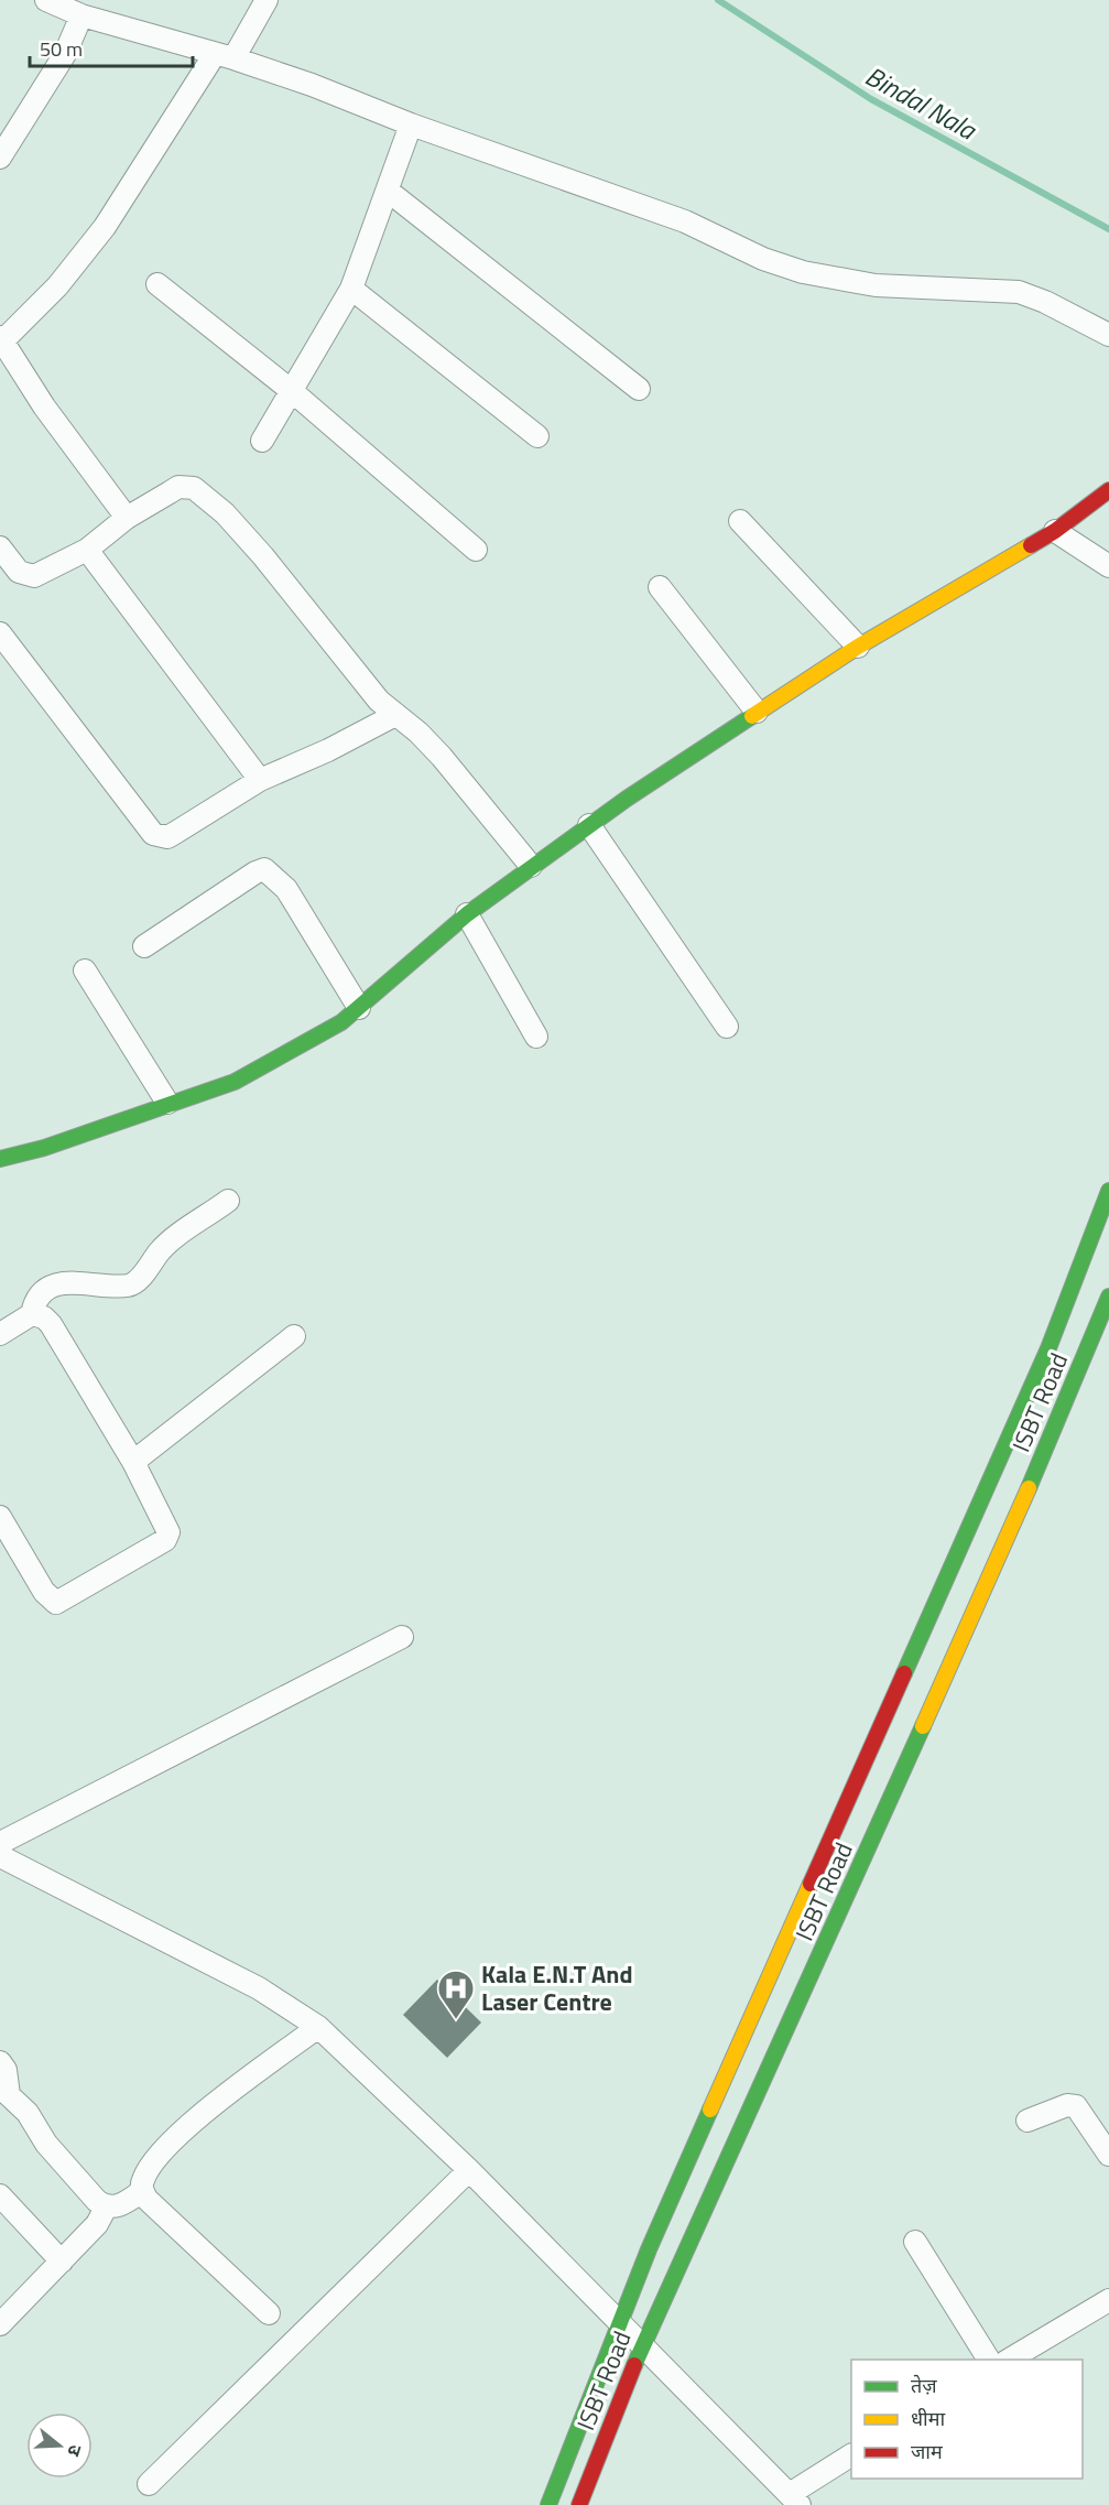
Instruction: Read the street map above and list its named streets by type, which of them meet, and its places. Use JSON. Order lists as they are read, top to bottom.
{
  "streets": {
    "main road": ["ISBT Road"]
  },
  "water": ["Bindal Nala"],
  "places": {
    "hospital": ["Kala E.N.T And Laser Centre"]
  },
  "legend": ["तेज़", "धीमा", "जाम"],
  "scale_bar": "50 m",
  "north": "right"
}
